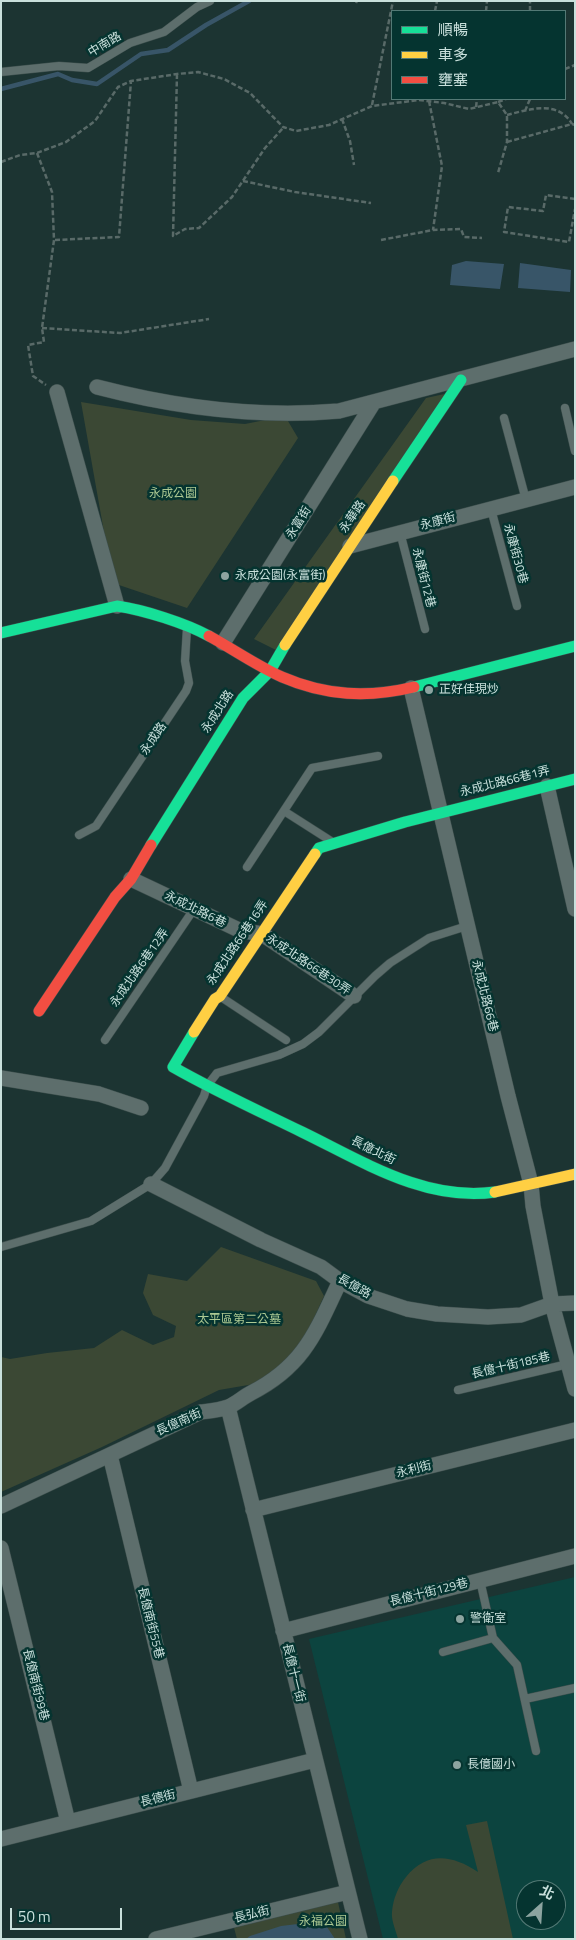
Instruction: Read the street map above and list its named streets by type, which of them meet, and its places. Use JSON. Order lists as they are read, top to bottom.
{
  "streets": {
    "street": [
      "永華路",
      "永康街",
      "永富街",
      "永成北路",
      "永成北路66巷1弄",
      "永成北路6巷",
      "永成北路66巷16弄",
      "永成北路66巷30弄",
      "永成北路66巷",
      "長億北街",
      "長億路",
      "長億南街",
      "永利街",
      "長億十街129巷",
      "長億南街55巷",
      "長億十一街",
      "長億南街99巷",
      "長德街",
      "長弘街"
    ],
    "lane": [
      "中南路",
      "永康街30巷",
      "永康街12巷",
      "永成路",
      "永成北路6巷12弄",
      "長億十街185巷"
    ]
  },
  "crossings": [
    ["永華路", "永康街"],
    ["永華路", "永成北路"],
    ["永康街", "永康街30巷"],
    ["永康街", "永康街12巷"],
    ["永成北路", "永成北路6巷"],
    ["永成北路66巷1弄", "永成北路66巷16弄"],
    ["永成北路66巷1弄", "永成北路66巷"],
    ["永成北路6巷", "永成北路66巷16弄"],
    ["永成北路6巷", "永成北路66巷30弄"],
    ["永成北路6巷", "永成北路6巷12弄"],
    ["永成北路66巷16弄", "永成北路66巷30弄"],
    ["永成北路66巷16弄", "永成北路66巷"],
    ["永成北路66巷16弄", "長億北街"],
    ["永成北路66巷30弄", "永成北路66巷"],
    ["永成北路66巷30弄", "長億北街"],
    ["永成北路66巷", "長億北街"],
    ["永成北路66巷", "長億路"],
    ["永成北路66巷", "長億十街185巷"],
    ["長億路", "長億南街"],
    ["長億南街", "長億南街55巷"],
    ["長億南街", "長億十一街"],
    ["永利街", "長億十一街"],
    ["長億十街129巷", "長億十一街"],
    ["長億南街55巷", "長德街"],
    ["長億十一街", "長德街"],
    ["長億十一街", "長弘街"],
    ["長億南街99巷", "長德街"]
  ],
  "parks": ["永成公園", "太平區第二公墓", "永福公園"],
  "places": [
    "永成公園(永富街)",
    "正好佳現炒",
    "警衛室",
    "長億國小"
  ],
  "legend": ["順暢", "車多", "壅塞"],
  "scale_bar": "50 m",
  "north": "top right"
}
